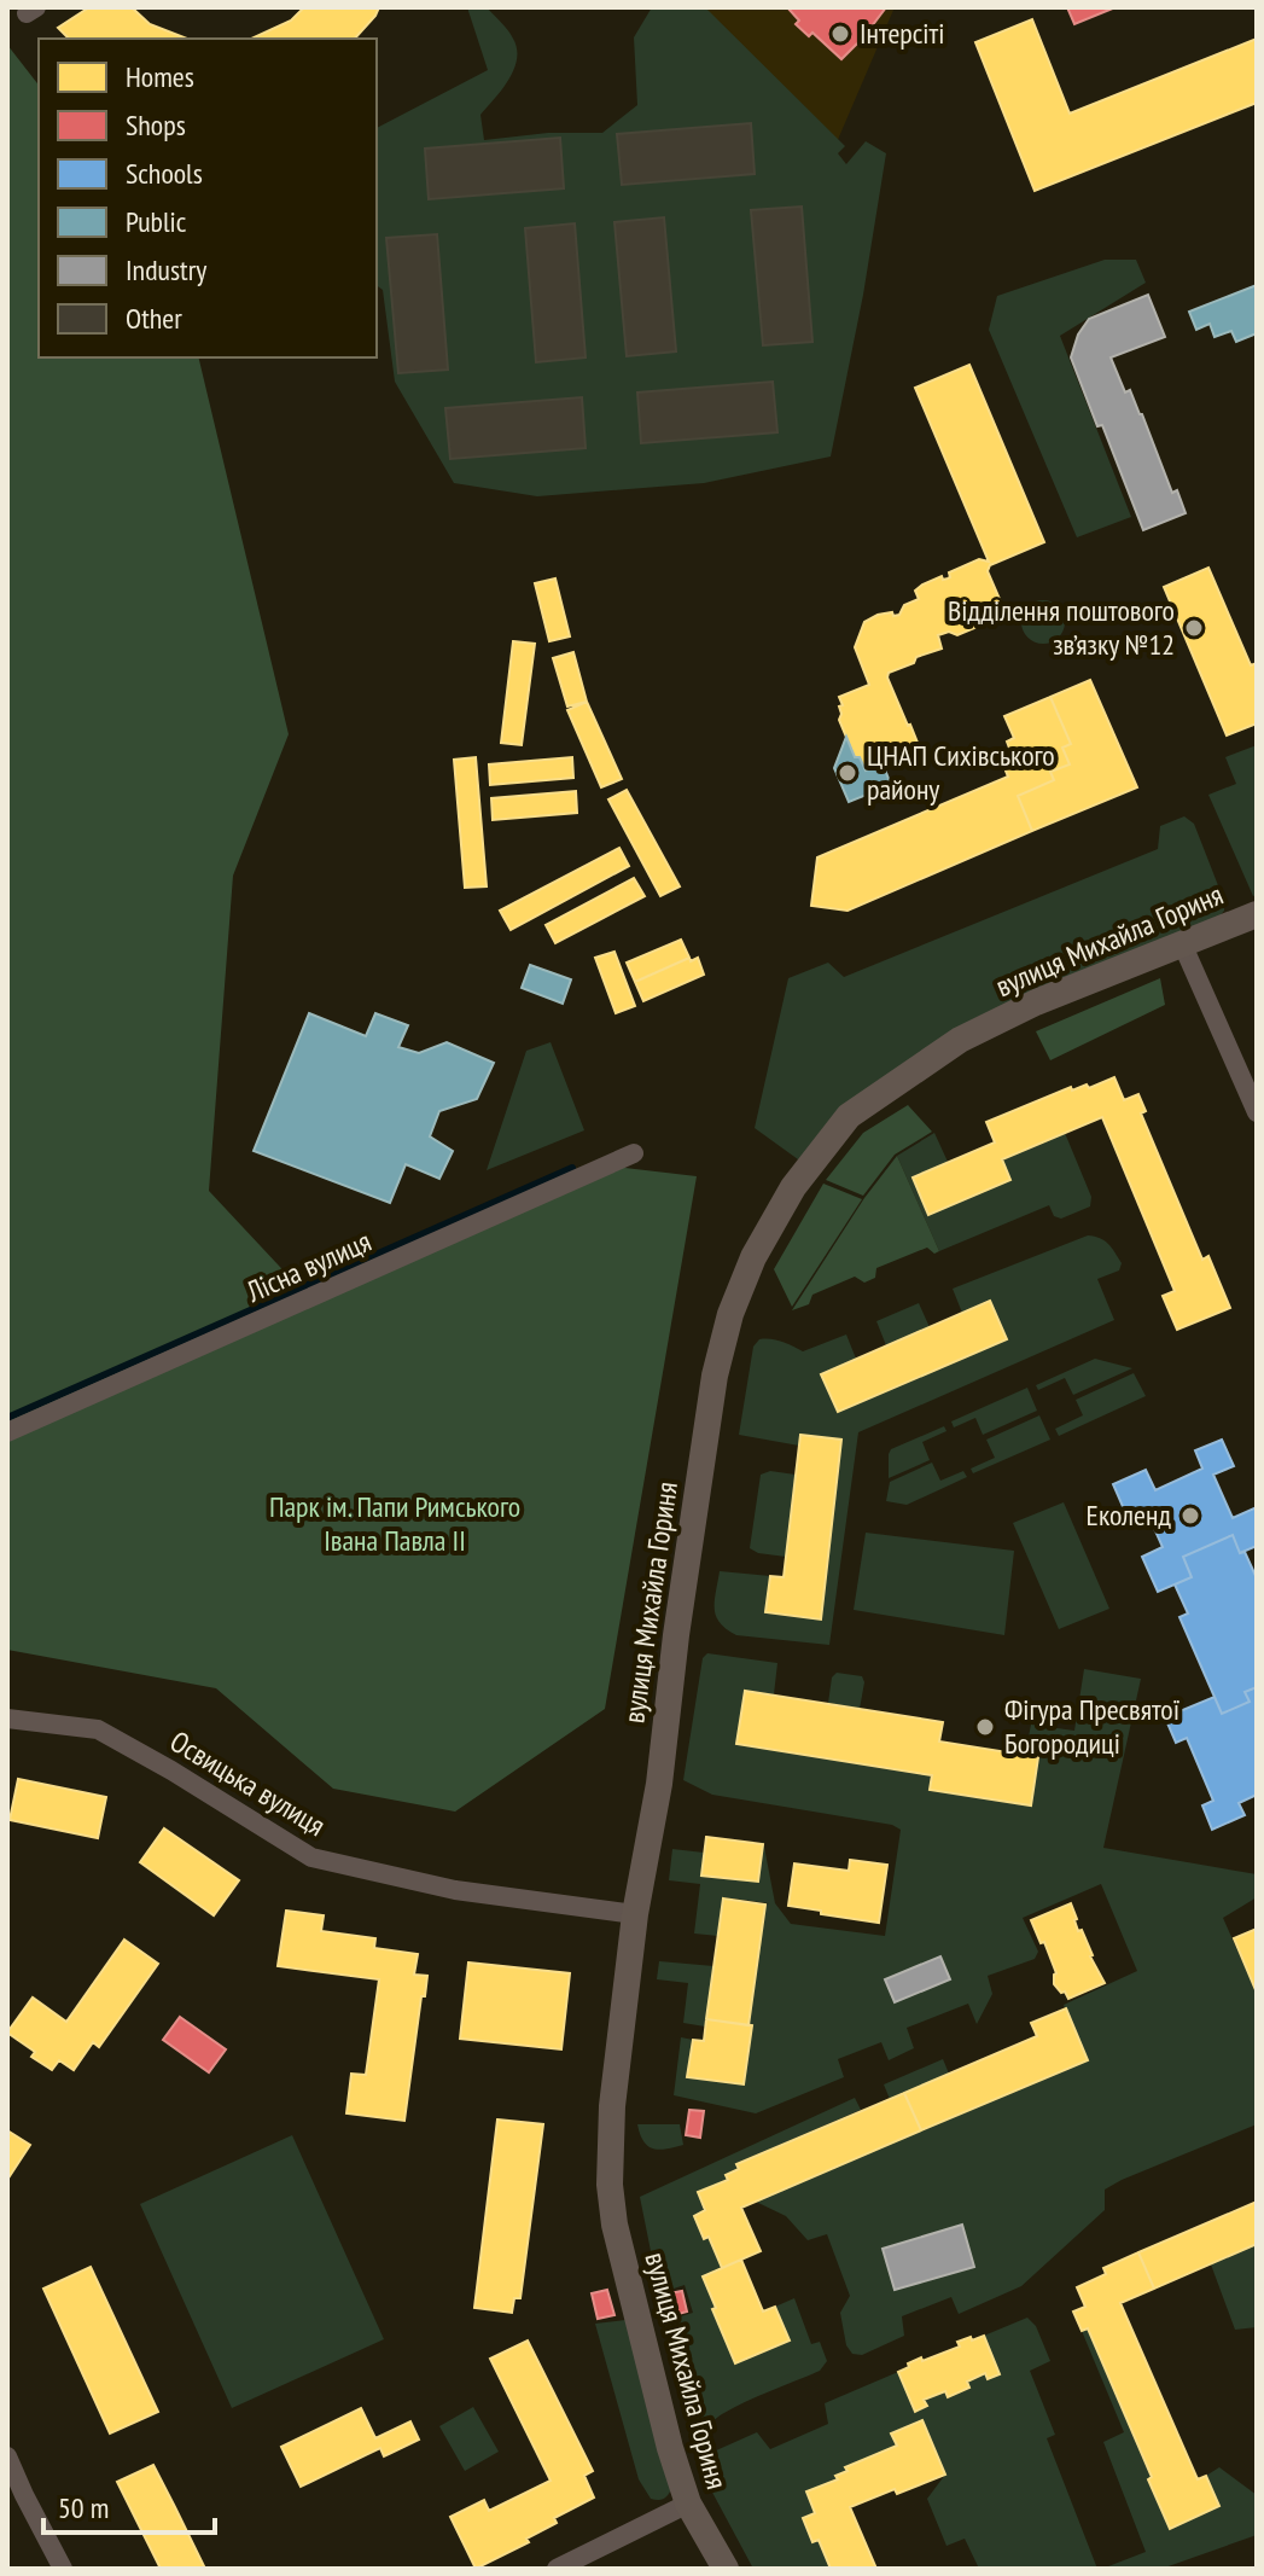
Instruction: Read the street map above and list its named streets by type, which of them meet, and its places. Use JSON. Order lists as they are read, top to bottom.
{
  "streets": {
    "street": ["вулиця Михайла Гориня", "Лісна вулиця", "Освицька вулиця"]
  },
  "crossings": [
    ["вулиця Михайла Гориня", "Освицька вулиця"]
  ],
  "parks": ["Парк ім. Папи Римського Івана Павла ІІ"],
  "places": [
    "Інтерсіті",
    "Відділення поштового зв’язку №12",
    "ЦНАП Сихівського району",
    "Еколенд",
    "Фігура Пресвятої Богородиці"
  ],
  "legend": [
    "Homes",
    "Shops",
    "Schools",
    "Public",
    "Industry",
    "Other"
  ],
  "scale_bar": "50 m"
}
